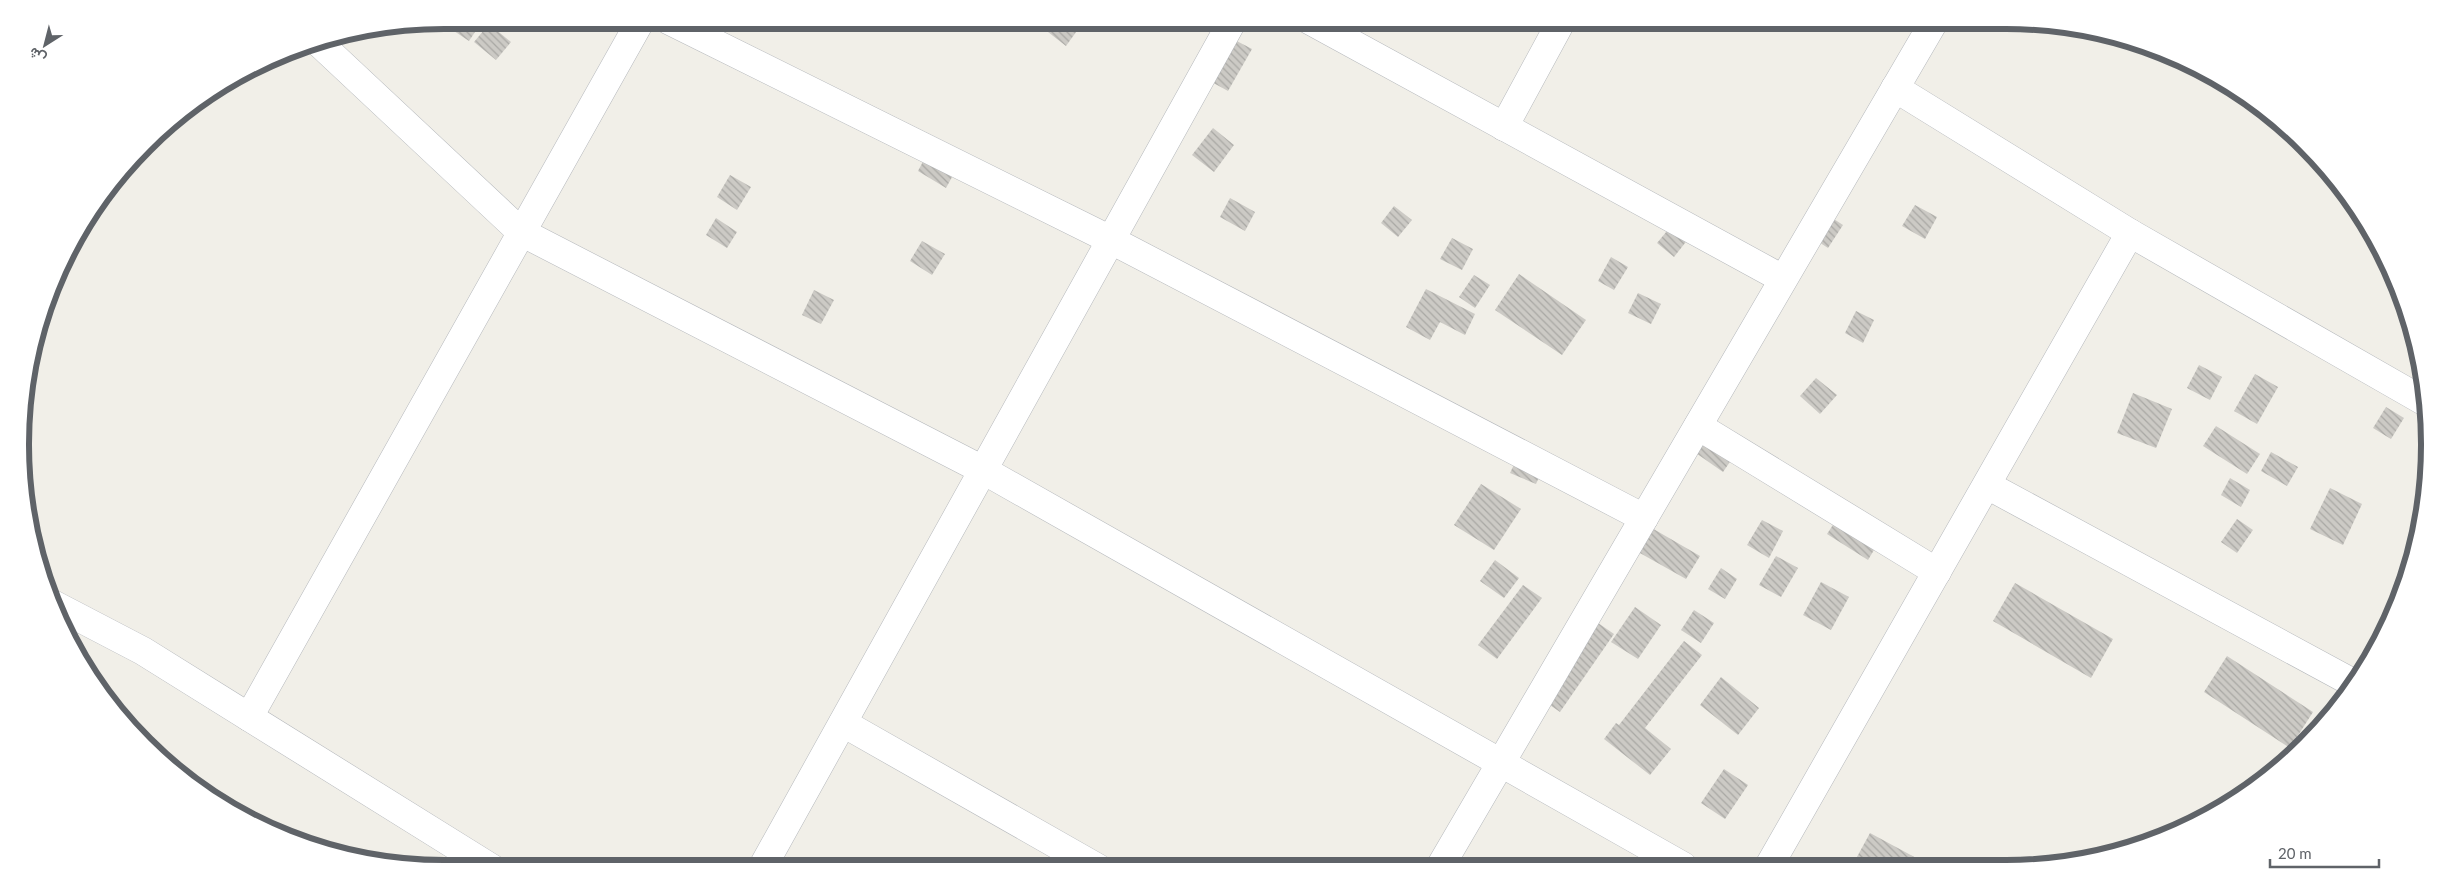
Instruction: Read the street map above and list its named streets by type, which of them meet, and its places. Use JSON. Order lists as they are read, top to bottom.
{
  "scale_bar": "20 m",
  "north": "bottom left"
}
